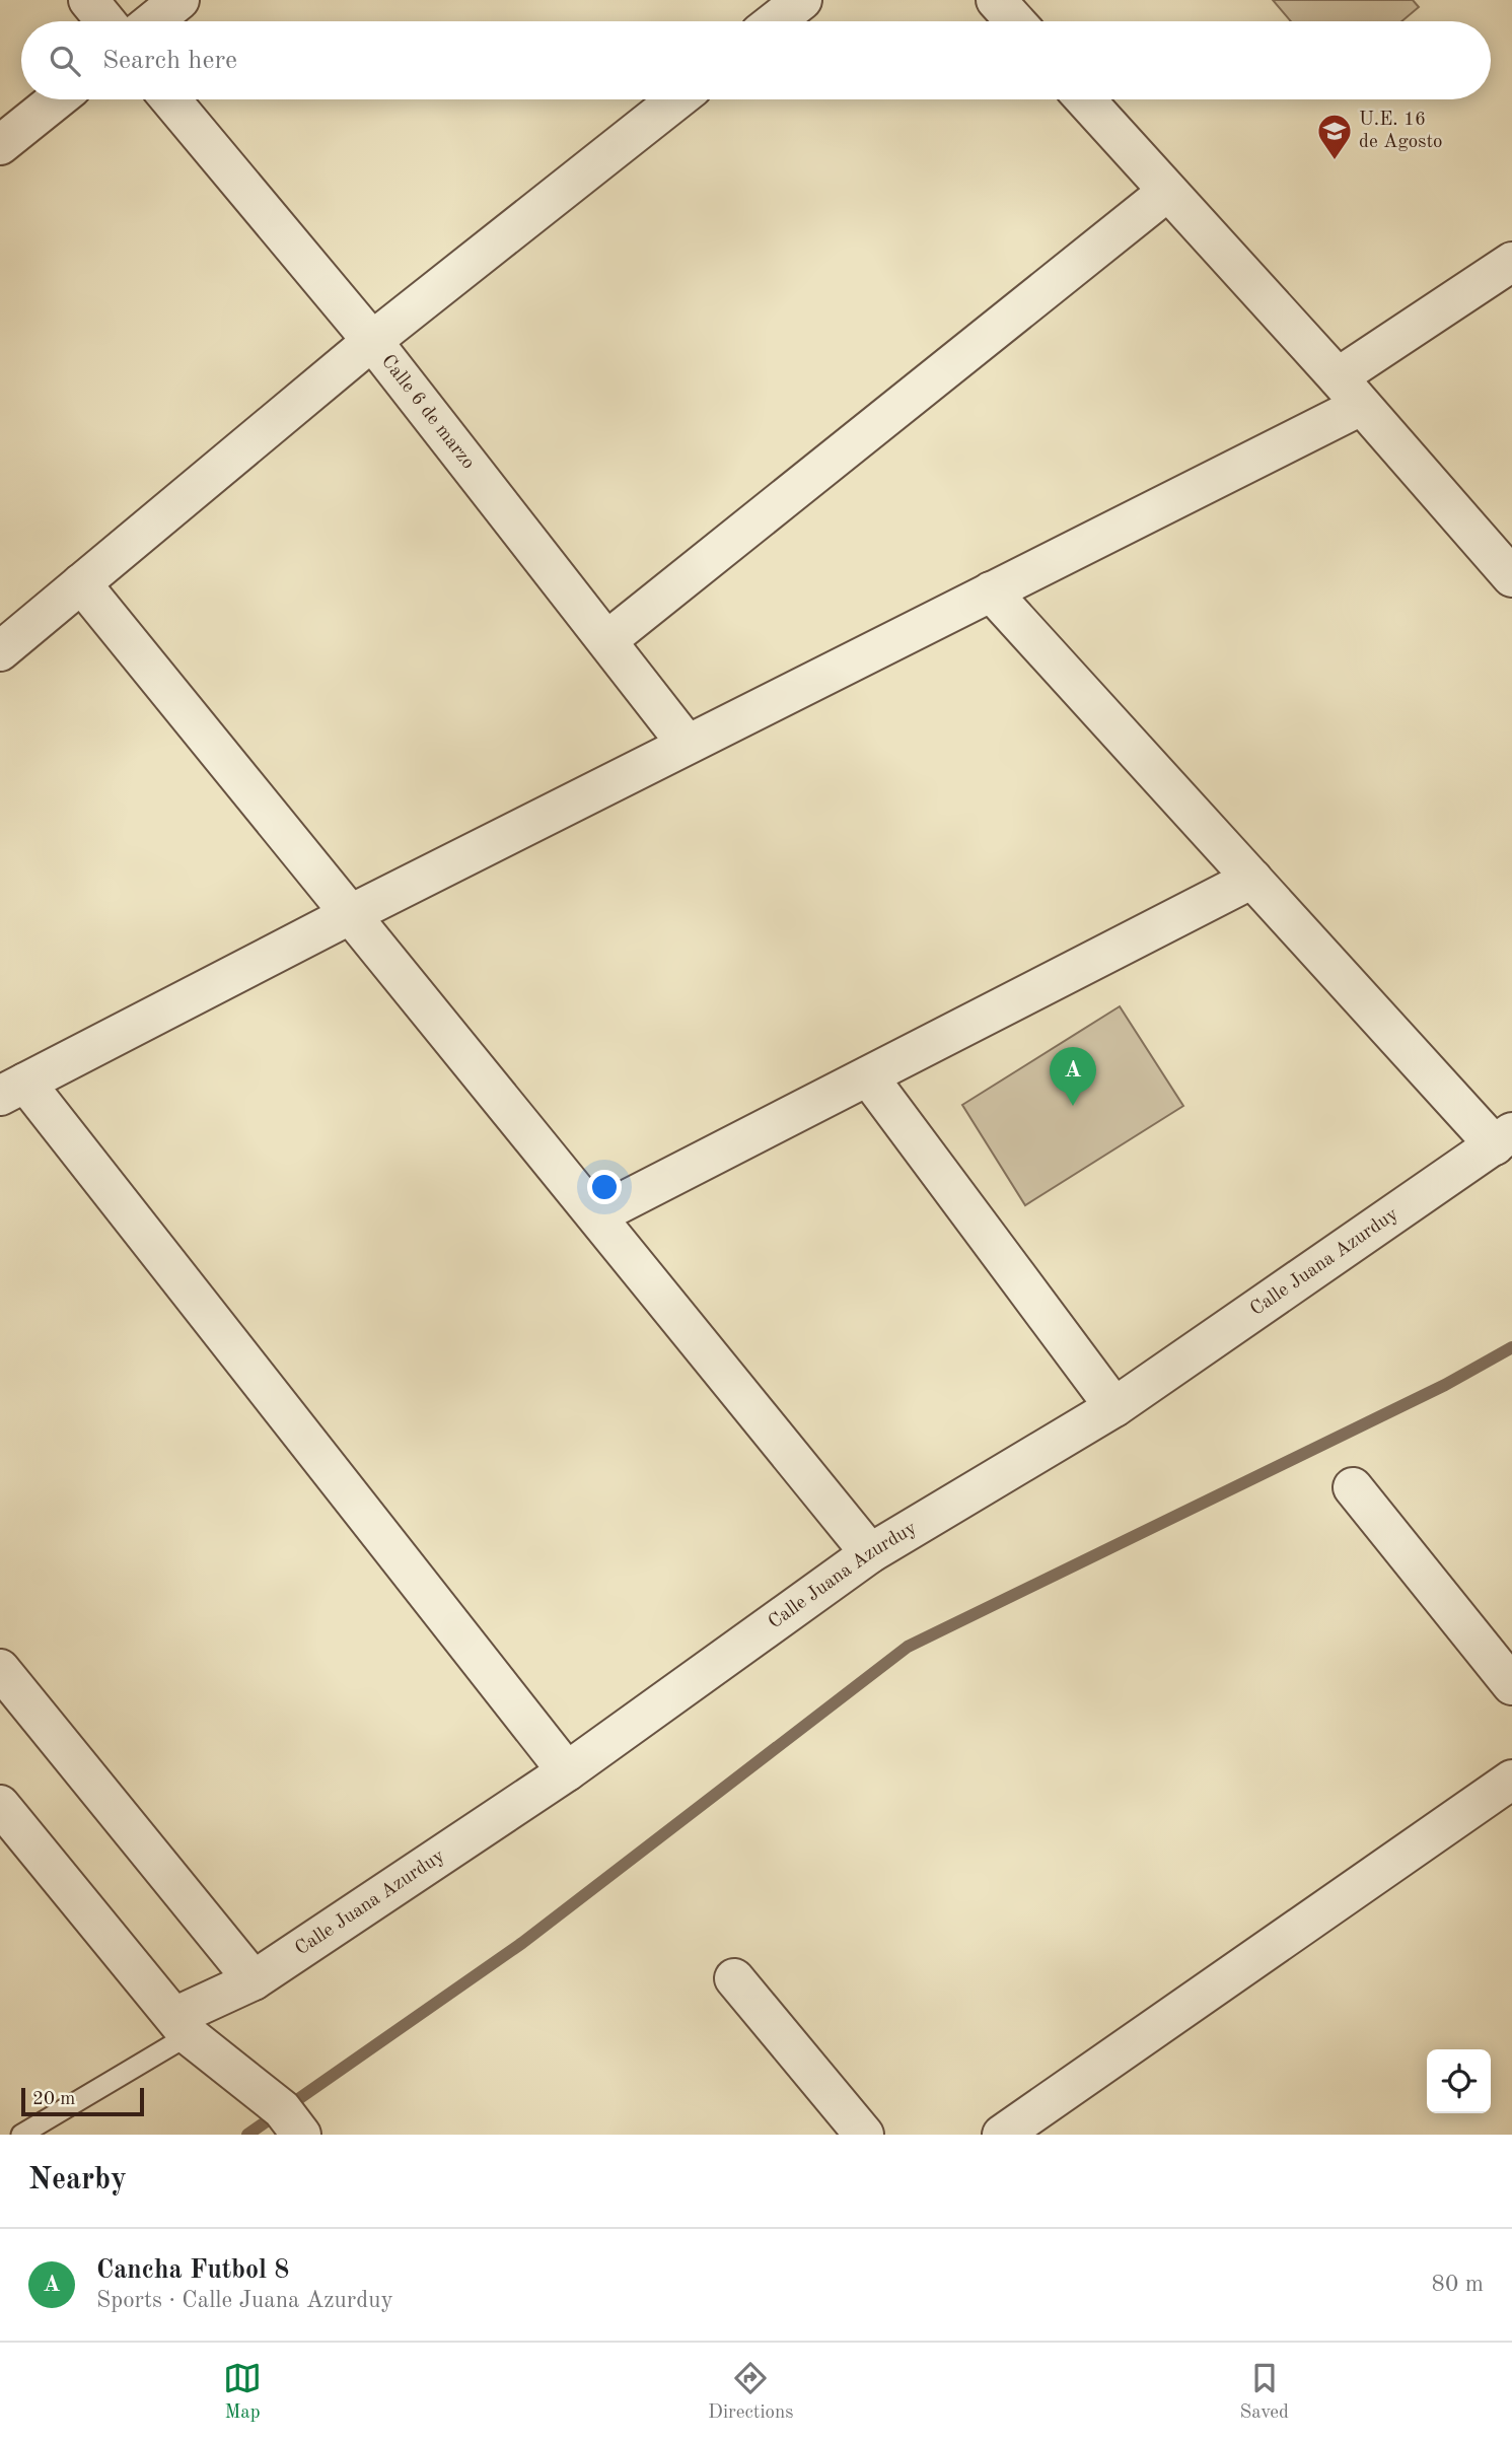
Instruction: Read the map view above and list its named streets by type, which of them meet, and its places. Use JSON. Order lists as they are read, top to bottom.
{
  "streets": {
    "street": ["Calle 6 de marzo", "Calle Juana Azurduy"]
  },
  "places": {
    "school or university": ["U.E. 16 de Agosto"]
  },
  "scale_bar": "20 m",
  "page": {
    "search": "Search here",
    "pins": "A",
    "scale": "20 m",
    "heading": "Nearby",
    "list": [
      {
        "mark": "A",
        "name": "Cancha Futbol 8",
        "note": "Sports · Calle Juana Azurduy",
        "value": "80 m"
      }
    ],
    "nav": ["Map", "Directions", "Saved"]
  }
}
